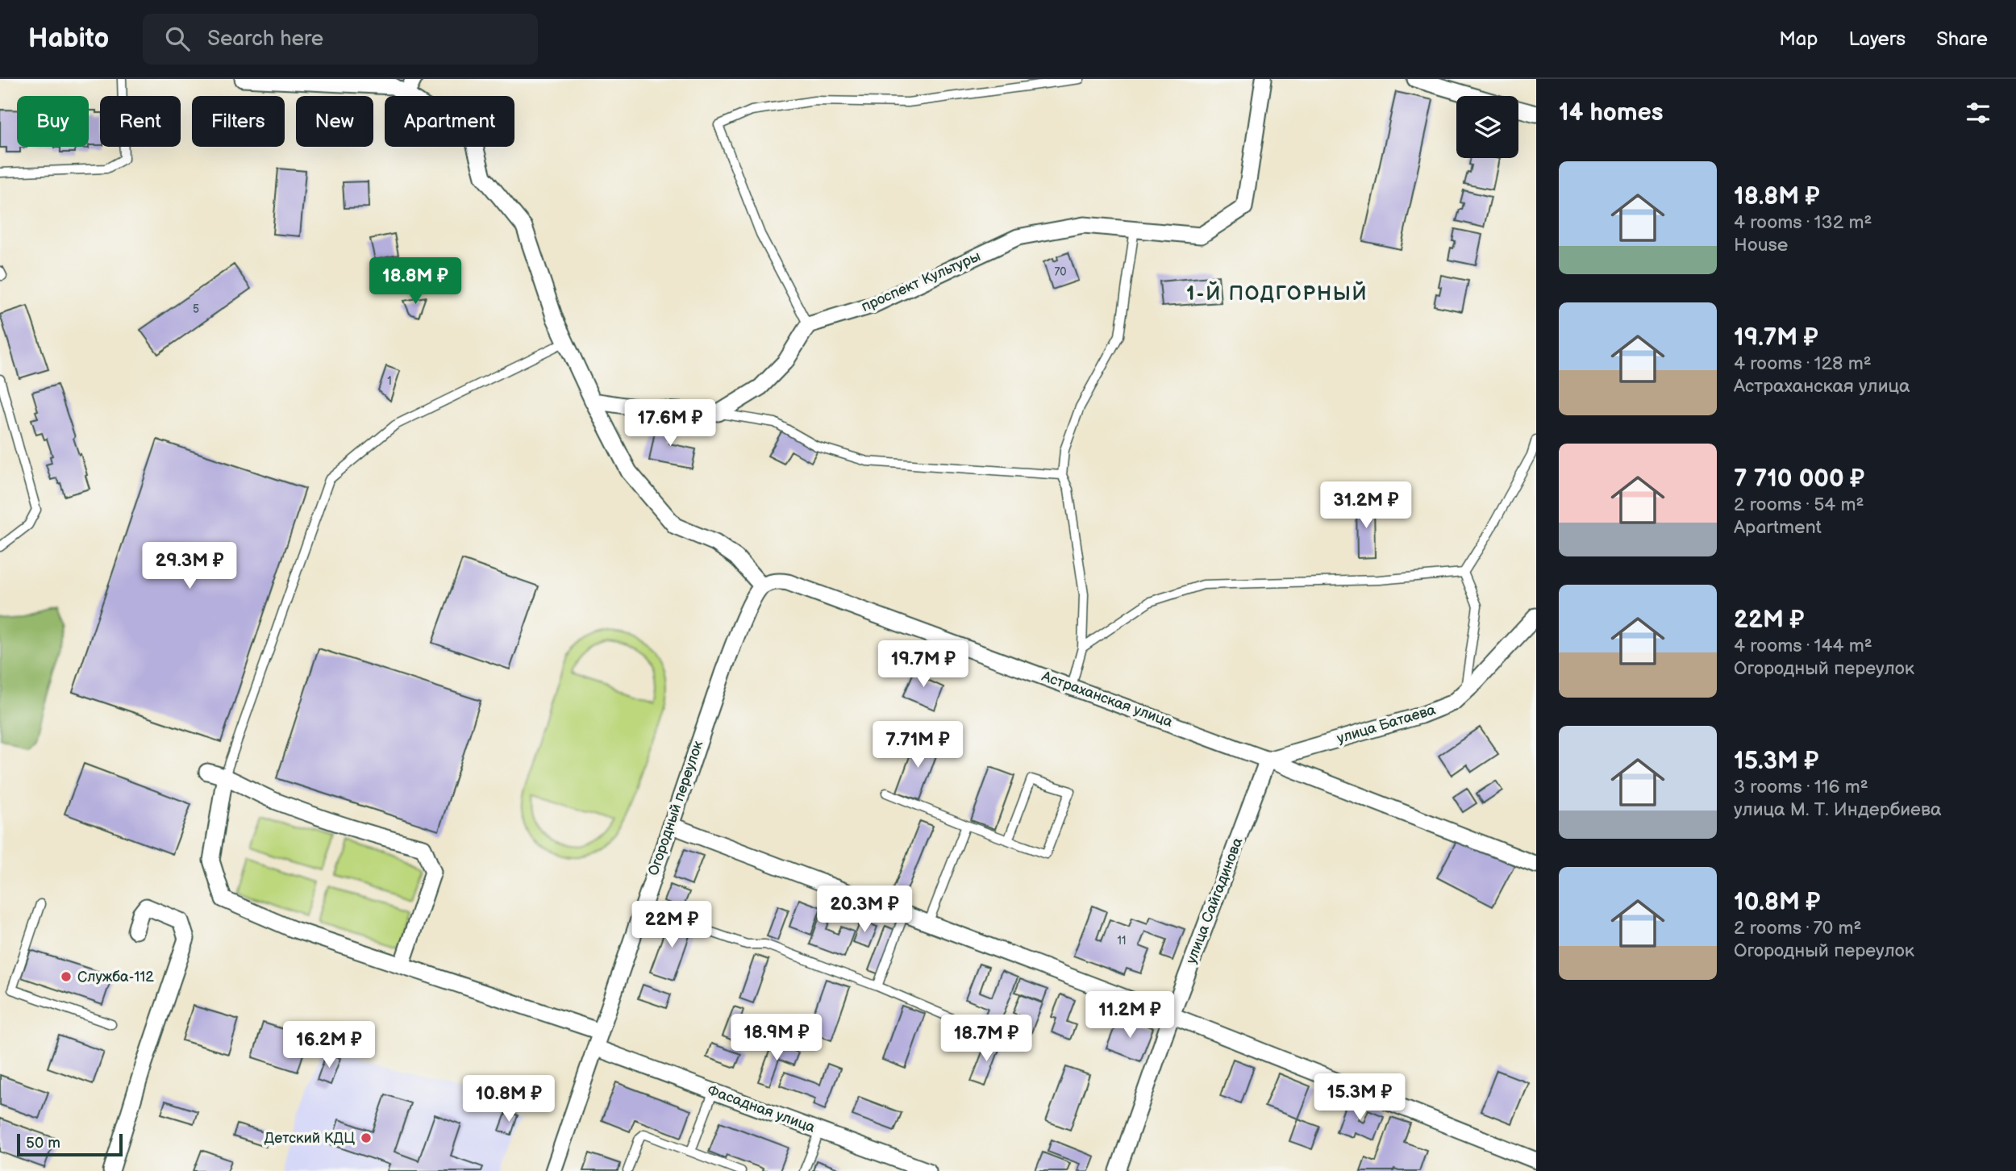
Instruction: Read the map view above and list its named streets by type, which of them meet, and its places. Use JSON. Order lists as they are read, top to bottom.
{
  "streets": {
    "street": [
      "проспект Культуры",
      "Астраханская улица",
      "улица Батаева",
      "Огородный переулок",
      "улица Сайгадинова",
      "Фасадная улица"
    ]
  },
  "crossings": [
    ["Астраханская улица", "улица Батаева"],
    ["Астраханская улица", "Огородный переулок"],
    ["Астраханская улица", "улица Сайгадинова"],
    ["улица Батаева", "улица Сайгадинова"],
    ["Огородный переулок", "Фасадная улица"]
  ],
  "districts": ["1-Й ПОДГОРНЫЙ"],
  "places": ["Служба-112", "Детский КДЦ"],
  "house_numbers": [
    "70",
    "5",
    "1",
    "11"
  ],
  "scale_bar": "50 m",
  "page": {
    "header": "Habito",
    "search": "Search here",
    "nav": ["Map", "Layers", "Share"],
    "heading": "14 homes",
    "chip": [
      "Buy",
      "Rent",
      "Filters",
      "New",
      "Apartment"
    ],
    "list": [
      {
        "name": "18.8M ₽",
        "note": "4 rooms · 132 m² · House"
      },
      {
        "name": "19.7M ₽",
        "note": "4 rooms · 128 m² · Астраханская улица"
      },
      {
        "name": "7 710 000 ₽",
        "note": "2 rooms · 54 m² · Apartment"
      },
      {
        "name": "22M ₽",
        "note": "4 rooms · 144 m² · Огородный переулок"
      },
      {
        "name": "15.3M ₽",
        "note": "3 rooms · 116 m² · улица М. Т. Индербиева"
      },
      {
        "name": "10.8M ₽",
        "note": "2 rooms · 70 m² · Огородный переулок"
      }
    ],
    "price": [
      "18.8M ₽",
      "17.6M ₽",
      "31.2M ₽",
      "29.3M ₽",
      "19.7M ₽",
      "7.71M ₽",
      "20.3M ₽",
      "22M ₽",
      "11.2M ₽",
      "18.9M ₽",
      "18.7M ₽",
      "16.2M ₽",
      "15.3M ₽",
      "10.8M ₽"
    ],
    "scale": "50 m"
  }
}
